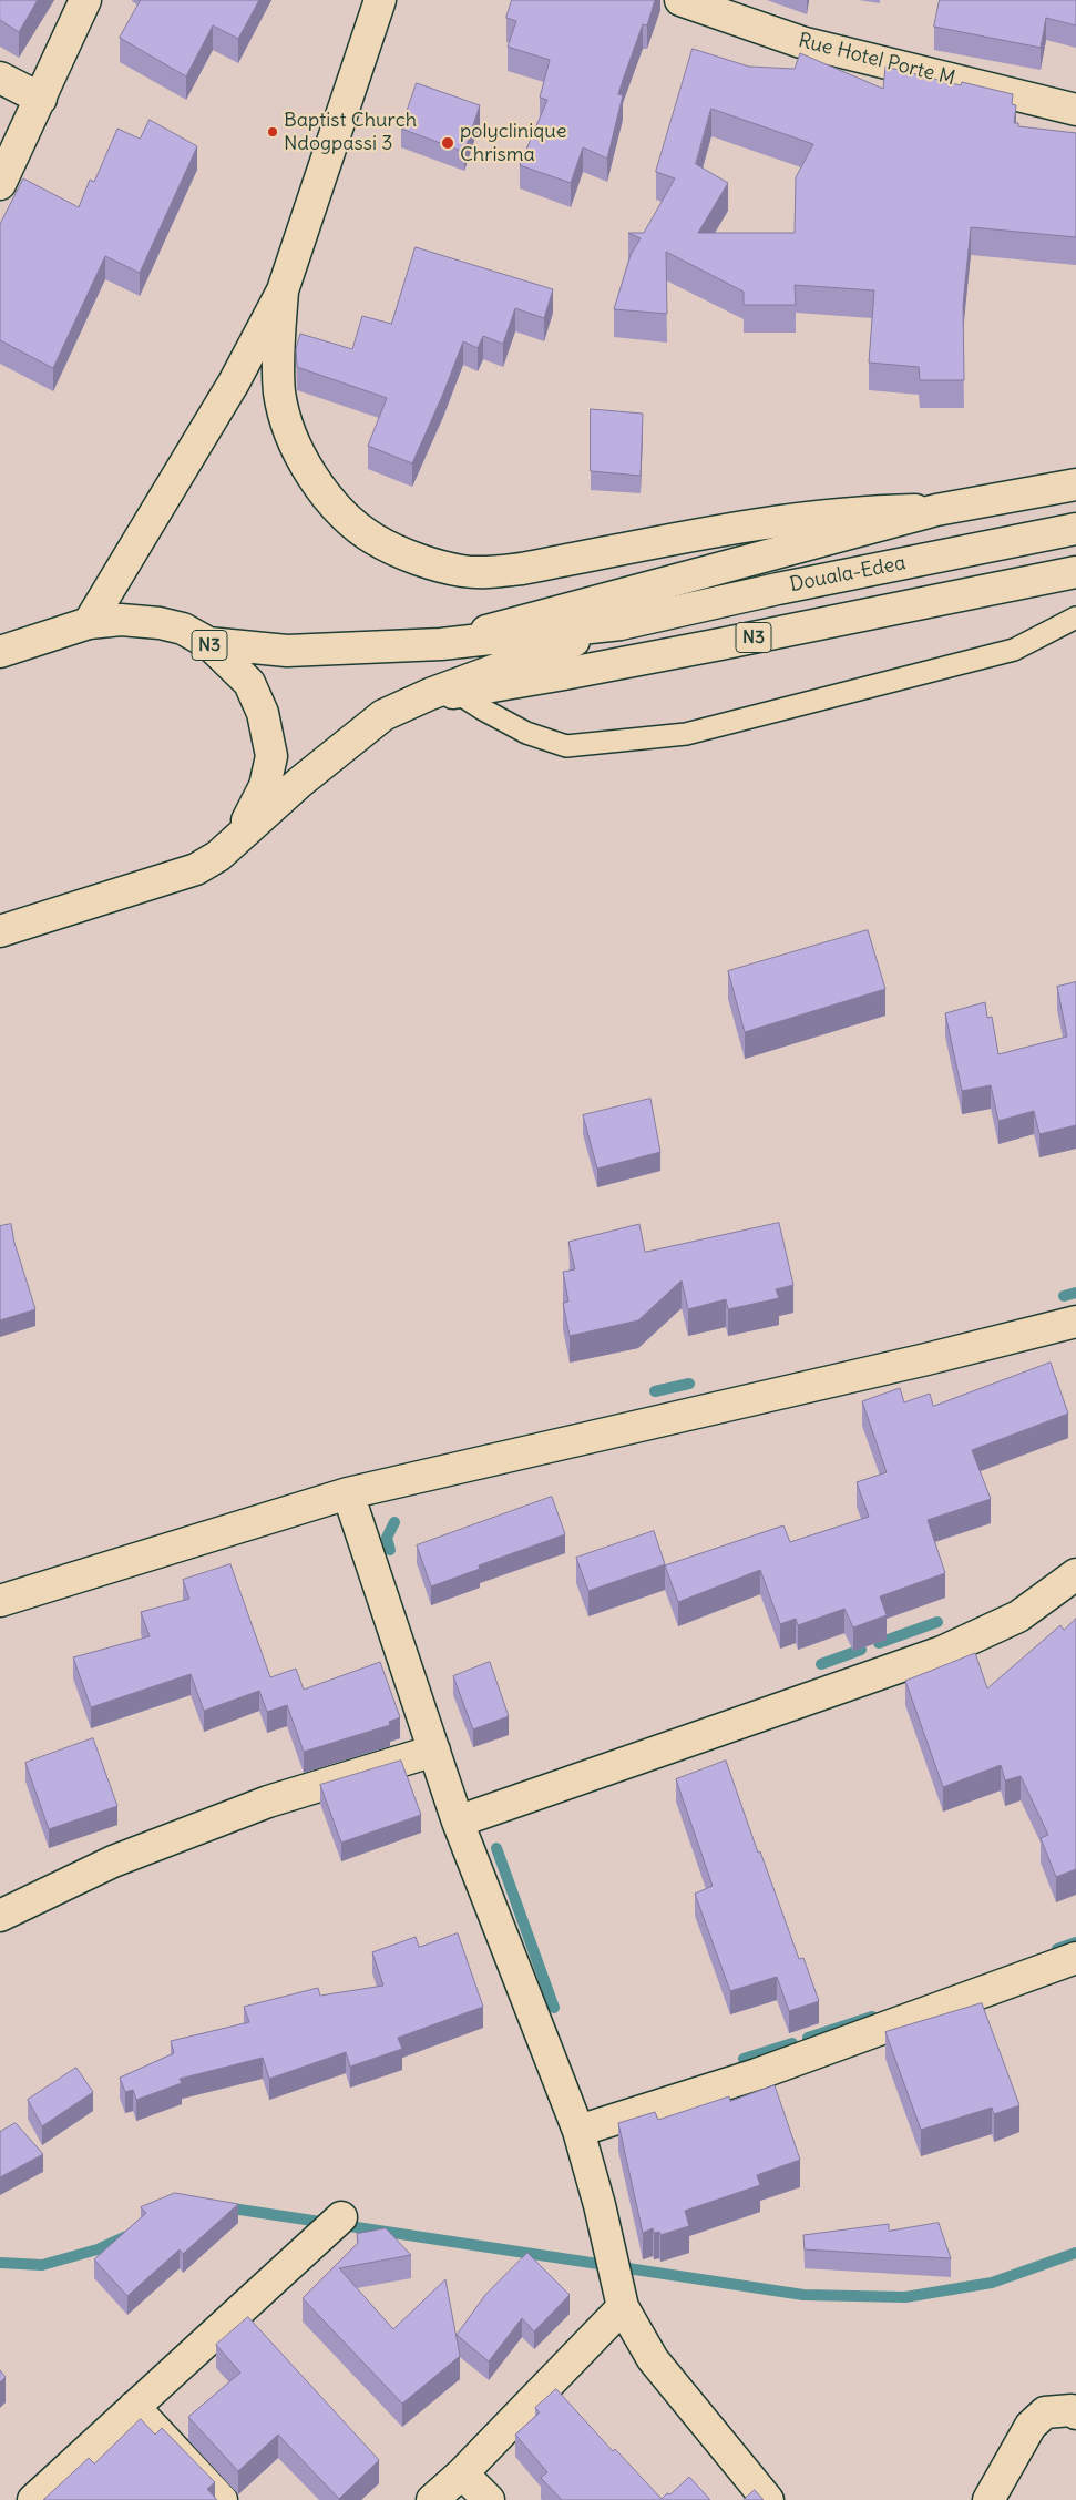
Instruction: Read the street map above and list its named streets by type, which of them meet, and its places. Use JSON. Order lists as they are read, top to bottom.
{
  "streets": {
    "main road": ["Rue Hotel Porte M", "Douala-Edea", "N3"]
  },
  "crossings": [
    ["Douala-Edea", "N3"]
  ],
  "places": ["Baptist Church Ndogpassi 3", "polyclinique Chrisma"]
}
